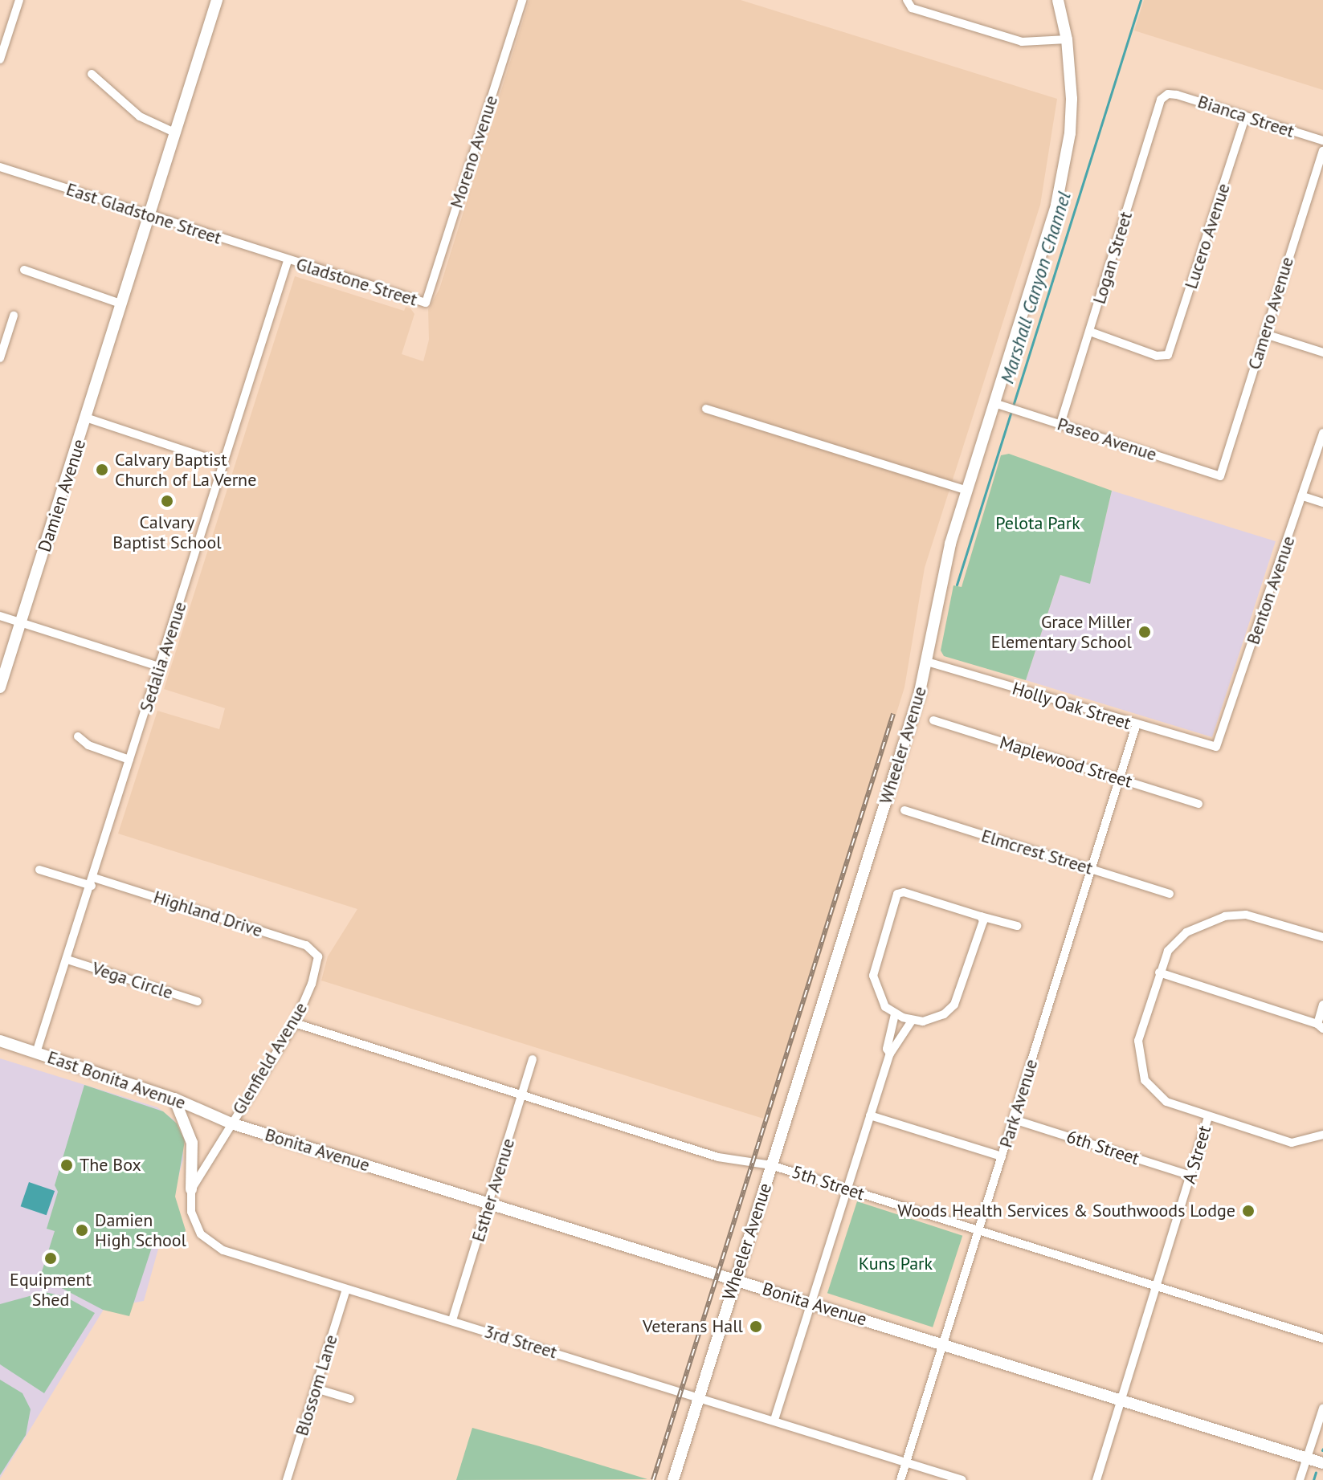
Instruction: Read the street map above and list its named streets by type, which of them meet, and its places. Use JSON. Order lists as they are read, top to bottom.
{
  "streets": {
    "main road": [
      "Damien Avenue",
      "Wheeler Avenue",
      "East Bonita Avenue",
      "Bonita Avenue"
    ],
    "street": [
      "Bianca Street",
      "Moreno Avenue",
      "East Gladstone Street",
      "Lucero Avenue",
      "Logan Street",
      "Gladstone Street",
      "Camero Avenue",
      "Paseo Avenue",
      "Benton Avenue",
      "Sedalia Avenue",
      "Holly Oak Street",
      "Maplewood Street",
      "Elmcrest Street",
      "Highland Drive",
      "Vega Circle",
      "Glenfield Avenue",
      "Park Avenue",
      "6th Street",
      "A Street",
      "5th Street",
      "Esther Avenue",
      "3rd Street",
      "Blossom Lane"
    ]
  },
  "crossings": [
    ["Bianca Street", "Lucero Avenue"],
    ["Bianca Street", "Logan Street"],
    ["Moreno Avenue", "Gladstone Street"],
    ["East Gladstone Street", "Gladstone Street"],
    ["East Gladstone Street", "Damien Avenue"],
    ["East Gladstone Street", "Sedalia Avenue"],
    ["Lucero Avenue", "Logan Street"],
    ["Logan Street", "Paseo Avenue"],
    ["Gladstone Street", "Sedalia Avenue"],
    ["Camero Avenue", "Paseo Avenue"],
    ["Paseo Avenue", "Wheeler Avenue"],
    ["Benton Avenue", "Holly Oak Street"],
    ["Sedalia Avenue", "Highland Drive"],
    ["Sedalia Avenue", "Vega Circle"],
    ["Sedalia Avenue", "East Bonita Avenue"],
    ["Holly Oak Street", "Wheeler Avenue"],
    ["Holly Oak Street", "Park Avenue"],
    ["Wheeler Avenue", "Bonita Avenue"],
    ["Wheeler Avenue", "5th Street"],
    ["Wheeler Avenue", "3rd Street"],
    ["Maplewood Street", "Park Avenue"],
    ["Elmcrest Street", "Park Avenue"],
    ["Highland Drive", "Glenfield Avenue"],
    ["Glenfield Avenue", "East Bonita Avenue"],
    ["Glenfield Avenue", "Bonita Avenue"],
    ["Glenfield Avenue", "5th Street"],
    ["East Bonita Avenue", "Bonita Avenue"],
    ["Park Avenue", "6th Street"],
    ["Park Avenue", "Bonita Avenue"],
    ["Park Avenue", "5th Street"],
    ["Park Avenue", "3rd Street"],
    ["6th Street", "A Street"],
    ["Bonita Avenue", "A Street"],
    ["Bonita Avenue", "Esther Avenue"],
    ["A Street", "5th Street"],
    ["5th Street", "Esther Avenue"],
    ["Esther Avenue", "3rd Street"],
    ["3rd Street", "Blossom Lane"]
  ],
  "water": ["Marshall Canyon Channel"],
  "parks": ["Pelota Park", "Kuns Park"],
  "places": [
    "Calvary Baptist Church of La Verne",
    "Calvary Baptist School",
    "Grace Miller Elementary School",
    "The Box",
    "Woods Health Services & Southwoods Lodge",
    "Damien High School",
    "Equipment Shed",
    "Veterans Hall"
  ]
}
